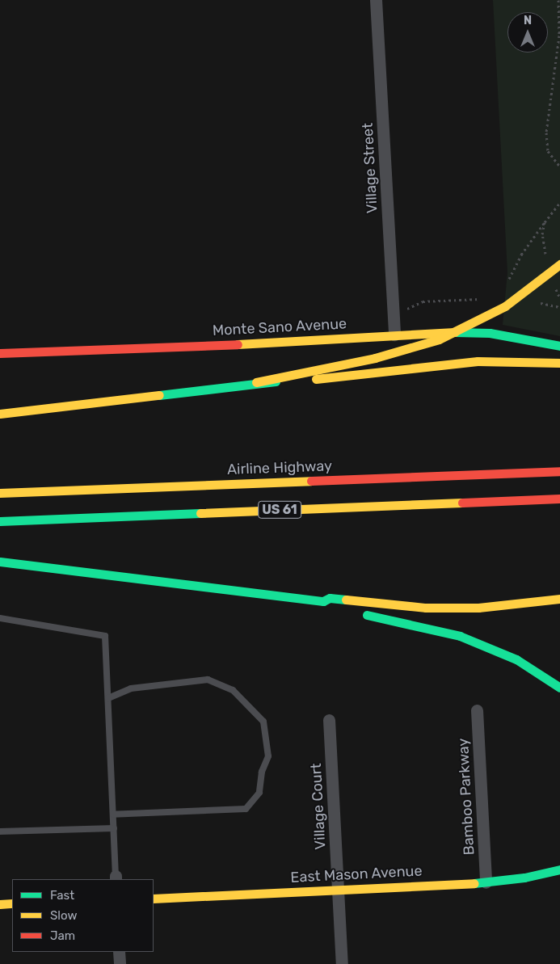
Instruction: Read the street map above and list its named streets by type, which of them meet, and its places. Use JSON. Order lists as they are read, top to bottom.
{
  "streets": {
    "main road": [
      "Monte Sano Avenue",
      "Airline Highway",
      "US 61",
      "East Mason Avenue"
    ],
    "street": ["Village Street", "Bamboo Parkway", "Village Court"]
  },
  "crossings": [
    ["Village Street", "Monte Sano Avenue"],
    ["Bamboo Parkway", "East Mason Avenue"],
    ["Village Court", "East Mason Avenue"]
  ],
  "legend": ["Fast", "Slow", "Jam"],
  "north": "top"
}
